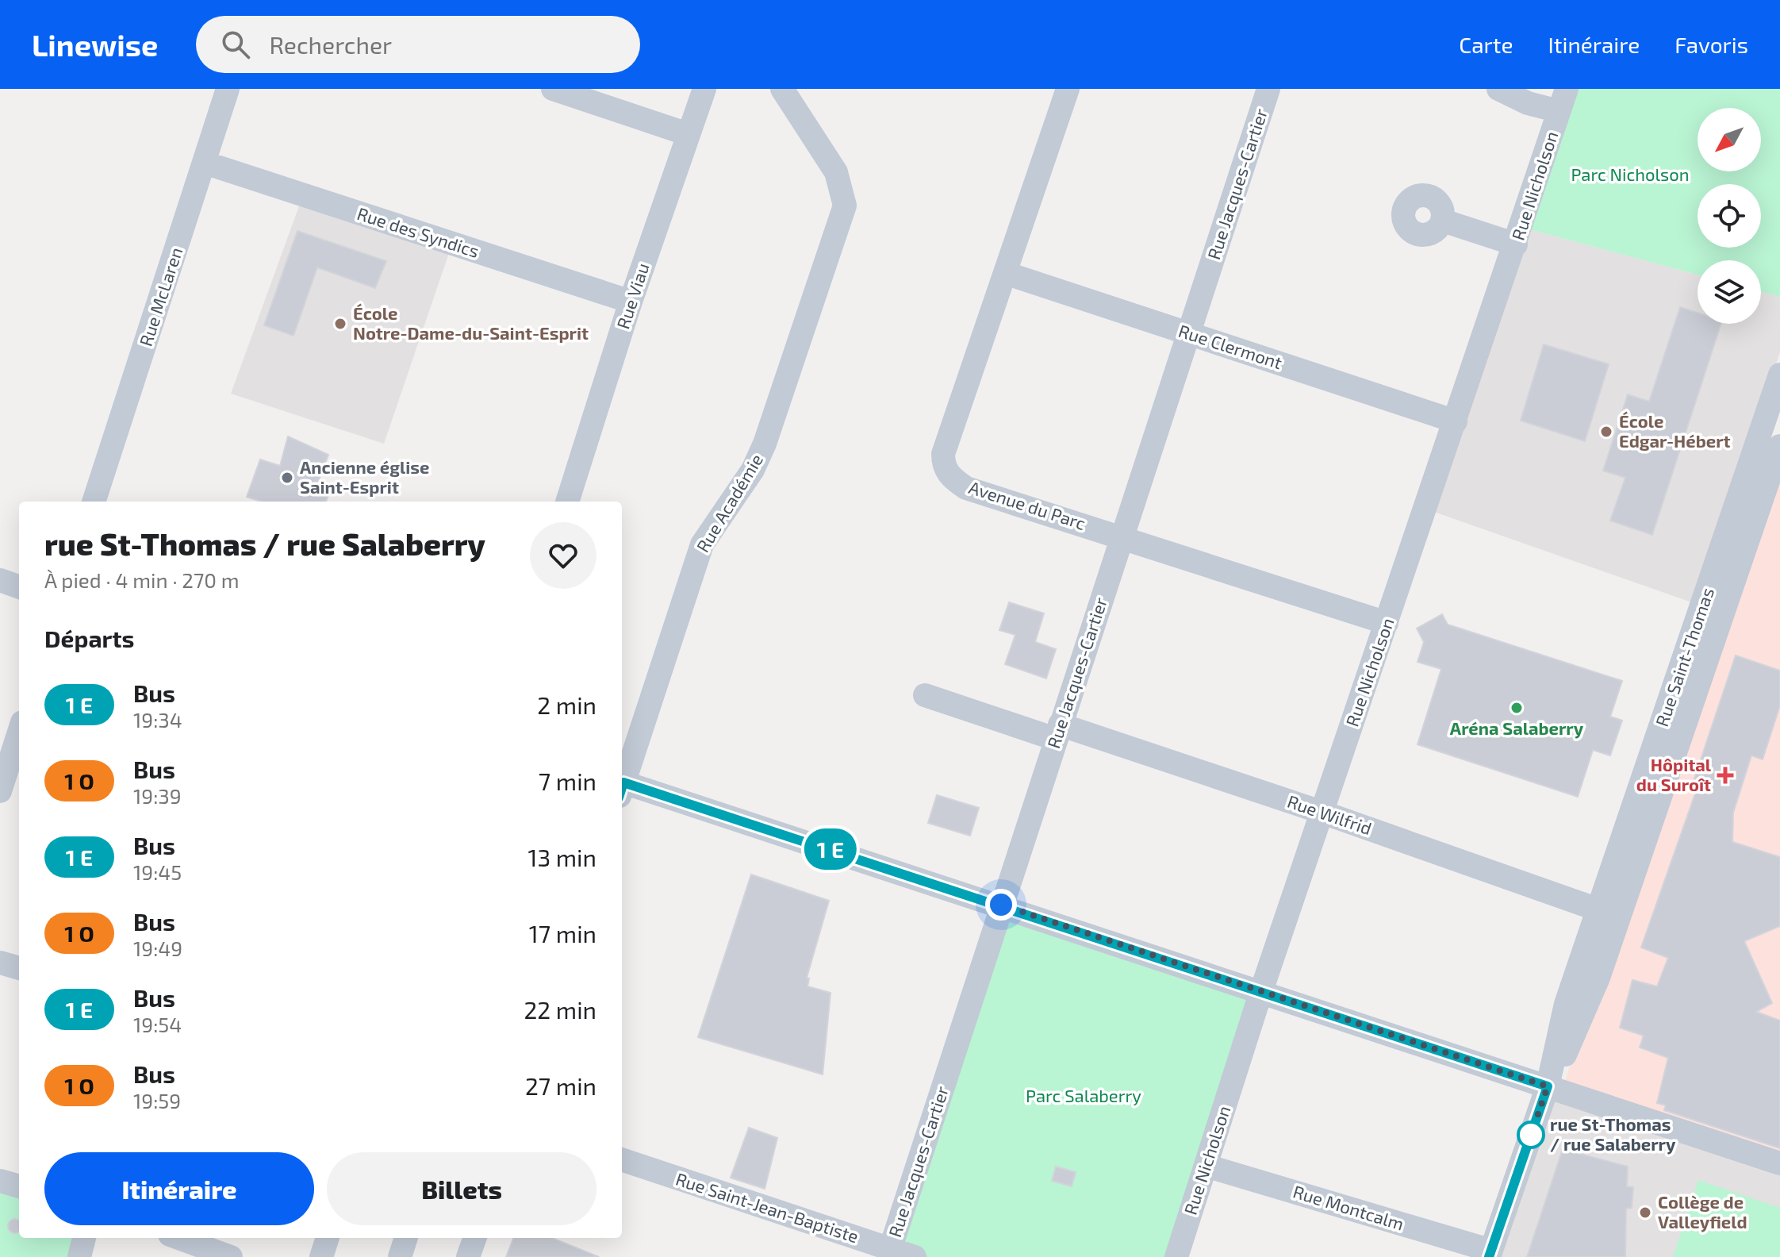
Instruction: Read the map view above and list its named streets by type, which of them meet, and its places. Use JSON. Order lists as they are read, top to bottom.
{
  "streets": {
    "street": [
      "Rue Jacques-Cartier",
      "Rue Nicholson",
      "Rue des Syndics",
      "Rue Viau",
      "Rue McLaren",
      "Rue Clermont",
      "Rue Académie",
      "Avenue du Parc",
      "Rue Saint-Thomas",
      "Rue Wilfrid",
      "Rue Saint-Jean-Baptiste",
      "Rue Montcalm"
    ]
  },
  "crossings": [
    ["Rue Jacques-Cartier", "Rue Clermont"],
    ["Rue Jacques-Cartier", "Avenue du Parc"],
    ["Rue Jacques-Cartier", "Rue Wilfrid"],
    ["Rue Jacques-Cartier", "Rue Saint-Jean-Baptiste"],
    ["Rue Nicholson", "Rue Clermont"],
    ["Rue Nicholson", "Avenue du Parc"],
    ["Rue Nicholson", "Rue Wilfrid"],
    ["Rue Nicholson", "Rue Montcalm"],
    ["Rue des Syndics", "Rue Viau"],
    ["Rue des Syndics", "Rue McLaren"],
    ["Rue Clermont", "Avenue du Parc"],
    ["Rue Saint-Thomas", "Rue Wilfrid"],
    ["Rue Saint-Thomas", "Rue Montcalm"]
  ],
  "parks": ["Parc Nicholson", "Parc Salaberry"],
  "places": {
    "other": [
      "École Notre-Dame-du-Saint-Esprit",
      "École Edgar-Hébert",
      "Ancienne église Saint-Esprit",
      "Aréna Salaberry",
      "rue St-Thomas / rue Salaberry",
      "Collège de Valleyfield"
    ],
    "health": ["Hôpital du Suroît"]
  },
  "north": "bottom left",
  "page": {
    "header": "Linewise",
    "search": "Rechercher",
    "nav": ["Carte", "Itinéraire", "Favoris"],
    "on_map": "1 E",
    "heading": [
      ["rue St-Thomas / rue Salaberry", "À pied · 4 min · 270 m"],
      "Départs"
    ],
    "list": [
      {
        "mark": "1 E",
        "name": "Bus",
        "note": "19:34",
        "value": "2 min"
      },
      {
        "mark": "1 O",
        "name": "Bus",
        "note": "19:39",
        "value": "7 min"
      },
      {
        "mark": "1 E",
        "name": "Bus",
        "note": "19:45",
        "value": "13 min"
      },
      {
        "mark": "1 O",
        "name": "Bus",
        "note": "19:49",
        "value": "17 min"
      },
      {
        "mark": "1 E",
        "name": "Bus",
        "note": "19:54",
        "value": "22 min"
      },
      {
        "mark": "1 O",
        "name": "Bus",
        "note": "19:59",
        "value": "27 min"
      }
    ],
    "buttons": ["Itinéraire", "Billets"]
  }
}
